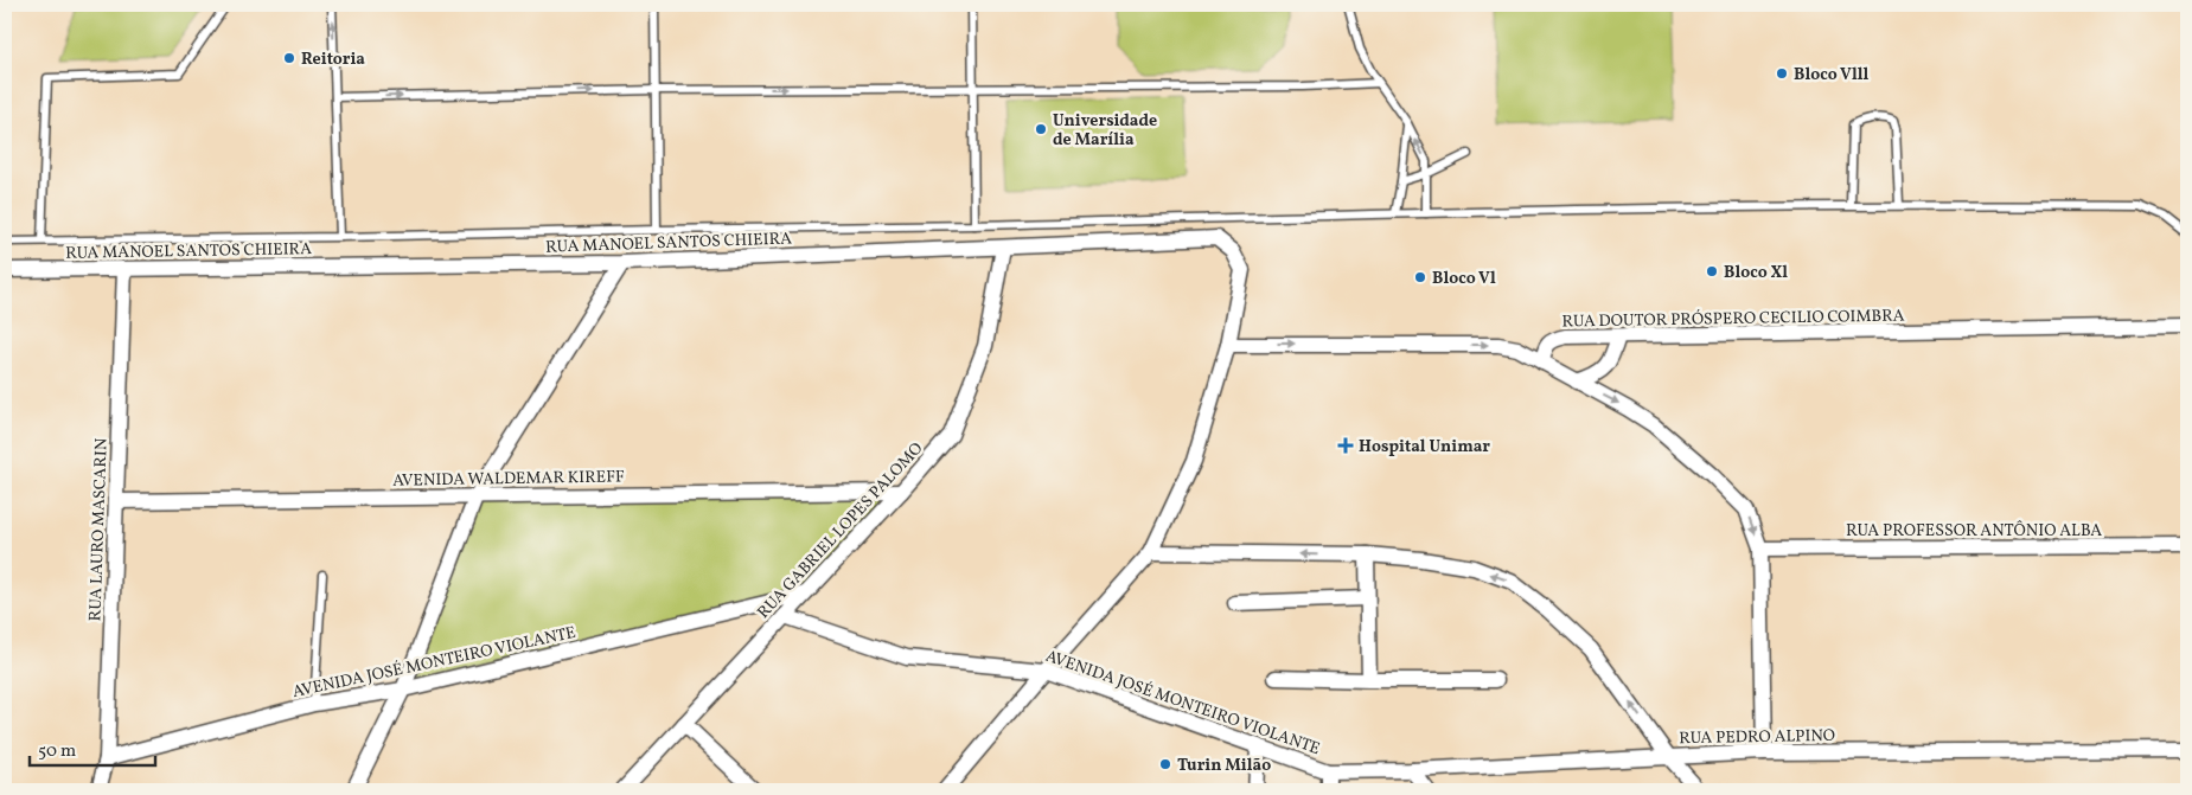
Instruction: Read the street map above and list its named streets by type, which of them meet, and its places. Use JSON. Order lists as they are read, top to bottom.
{
  "streets": {
    "street": [
      "RUA MANOEL SANTOS CHIEIRA",
      "RUA DOUTOR PRÓSPERO CECILIO COIMBRA",
      "AVENIDA WALDEMAR KIREFF",
      "RUA LAURO MASCARIN",
      "RUA GABRIEL LOPES PALOMO",
      "RUA PROFESSOR ANTÔNIO ALBA",
      "AVENIDA JOSÉ MONTEIRO VIOLANTE",
      "RUA PEDRO ALPINO"
    ]
  },
  "crossings": [
    ["RUA MANOEL SANTOS CHIEIRA", "RUA LAURO MASCARIN"],
    ["RUA MANOEL SANTOS CHIEIRA", "RUA GABRIEL LOPES PALOMO"],
    ["RUA MANOEL SANTOS CHIEIRA", "AVENIDA JOSÉ MONTEIRO VIOLANTE"],
    ["AVENIDA WALDEMAR KIREFF", "RUA LAURO MASCARIN"],
    ["AVENIDA WALDEMAR KIREFF", "RUA GABRIEL LOPES PALOMO"],
    ["RUA LAURO MASCARIN", "AVENIDA JOSÉ MONTEIRO VIOLANTE"],
    ["RUA GABRIEL LOPES PALOMO", "AVENIDA JOSÉ MONTEIRO VIOLANTE"],
    ["AVENIDA JOSÉ MONTEIRO VIOLANTE", "RUA PEDRO ALPINO"]
  ],
  "places": {
    "other": [
      "Reitoria",
      "Bloco Vlll",
      "Universidade de Marília",
      "Bloco Xl",
      "Bloco Vl",
      "Turin Milão"
    ],
    "health": ["Hospital Unimar"]
  },
  "scale_bar": "50 m"
}
